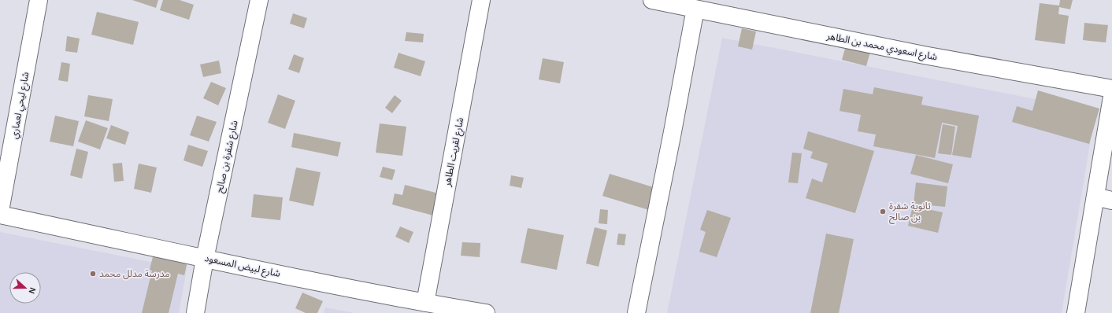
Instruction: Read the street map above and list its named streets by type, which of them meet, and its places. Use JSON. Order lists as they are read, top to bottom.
{
  "streets": {
    "street": [
      "شارع اسعودي محمد بن الطاهر",
      "شارع ليحي لعماري",
      "شارع لقريت الطاهر",
      "شارع شقرة بن صالح",
      "شارع لبيض المسعود"
    ]
  },
  "crossings": [
    ["شارع لقريت الطاهر", "شارع لبيض المسعود"],
    ["شارع شقرة بن صالح", "شارع لبيض المسعود"]
  ],
  "places": ["ثانوية شقرة بن صالح", "مدرسة مدلل محمد"],
  "north": "right"
}
